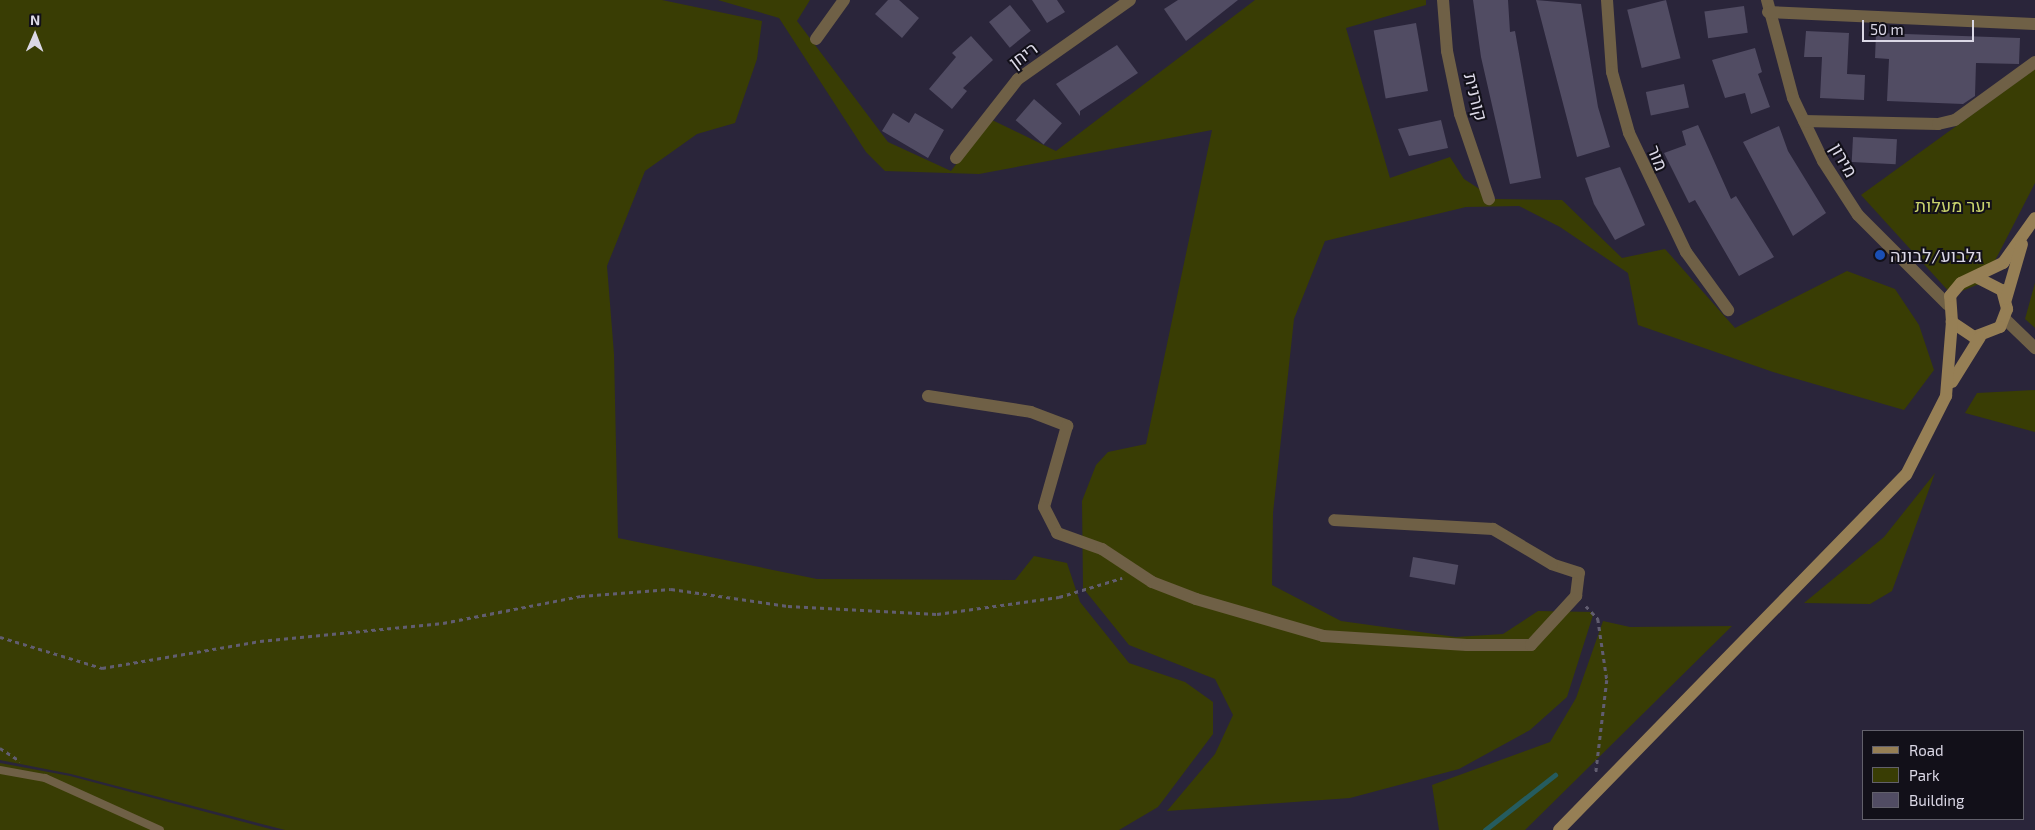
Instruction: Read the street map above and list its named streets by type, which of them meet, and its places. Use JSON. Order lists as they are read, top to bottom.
{
  "streets": {
    "street": [
      "ריחן",
      "קורנית",
      "מור",
      "מירון"
    ]
  },
  "parks": ["יער מעלות"],
  "places": ["גלבוע/לבונה"],
  "legend": ["Road", "Park", "Building"],
  "scale_bar": "50 m",
  "north": "top"
}
